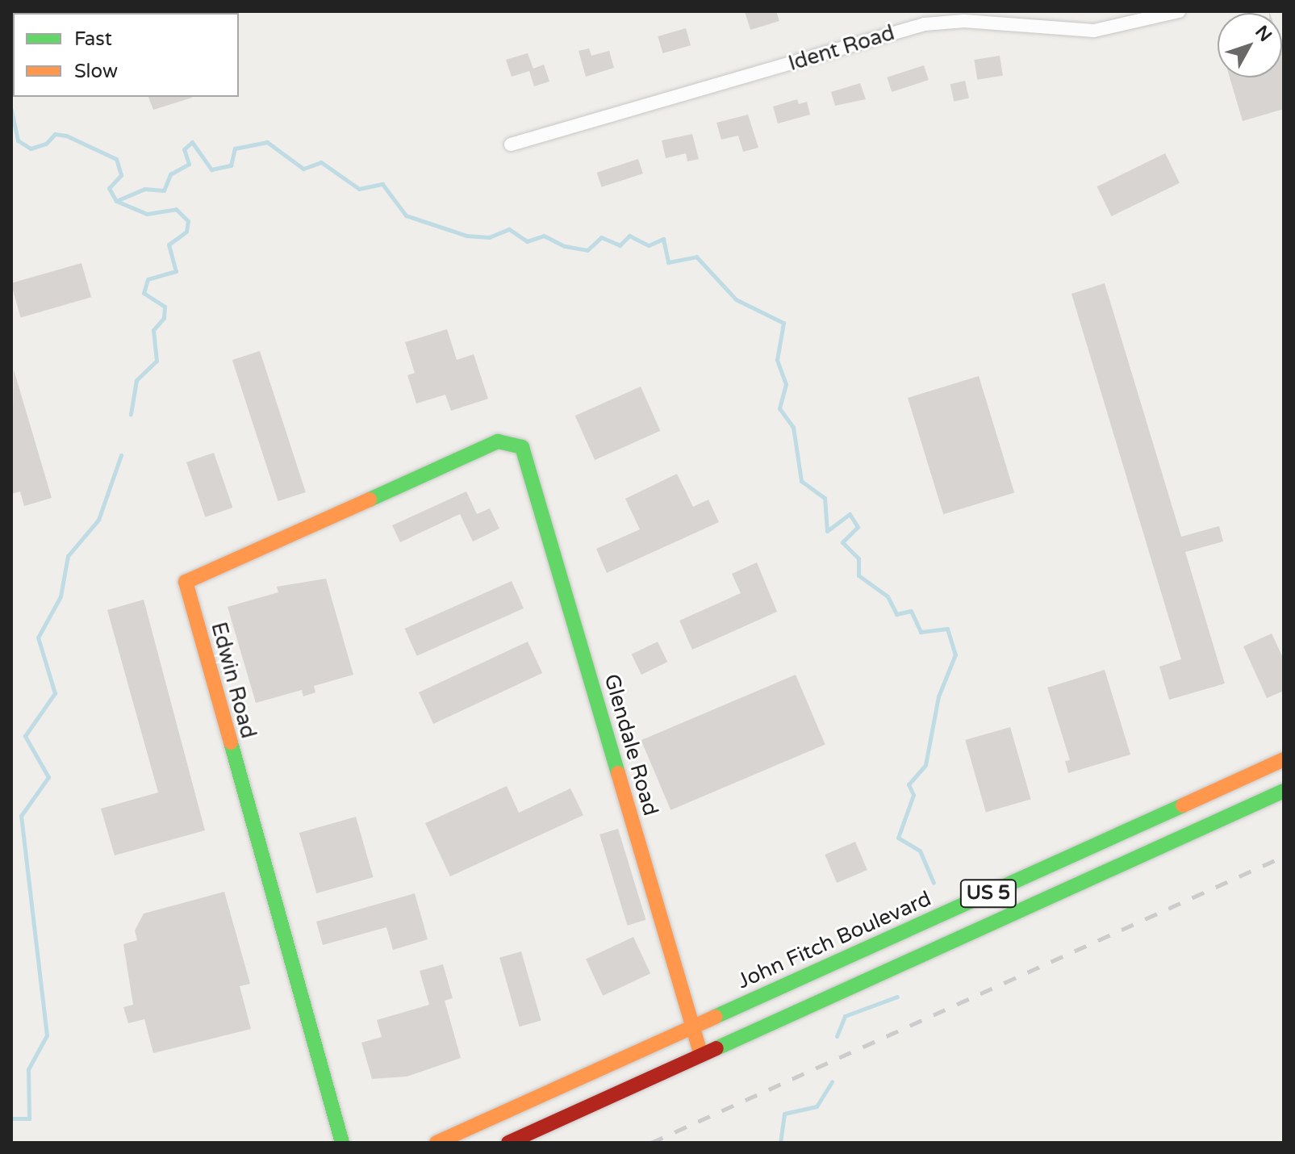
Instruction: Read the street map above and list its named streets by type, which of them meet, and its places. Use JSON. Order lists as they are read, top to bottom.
{
  "streets": {
    "main road": [
      "Edwin Road",
      "Glendale Road",
      "US 5",
      "John Fitch Boulevard"
    ],
    "street": ["Ident Road"]
  },
  "crossings": [
    ["Edwin Road", "Glendale Road"],
    ["Glendale Road", "US 5"],
    ["Glendale Road", "John Fitch Boulevard"]
  ],
  "legend": ["Fast", "Slow"],
  "north": "top right"
}
